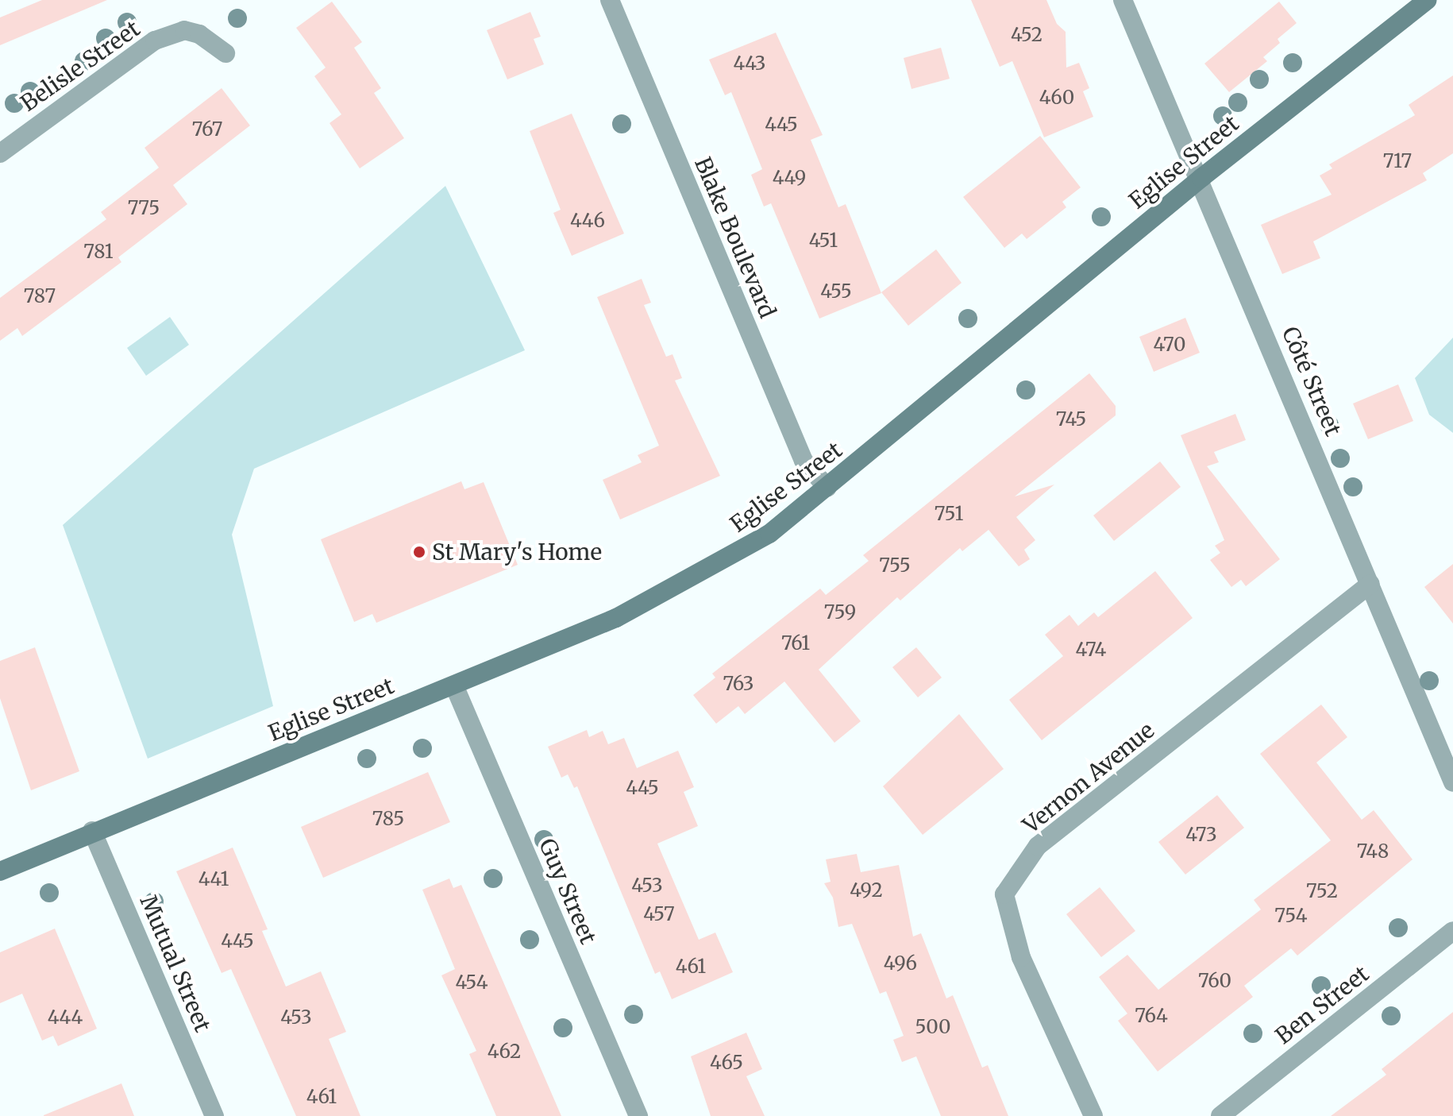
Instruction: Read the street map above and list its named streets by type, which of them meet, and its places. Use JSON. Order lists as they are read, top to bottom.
{
  "streets": {
    "street": [
      "Belisle Street",
      "Eglise Street",
      "Blake Boulevard",
      "Côté Street",
      "Vernon Avenue",
      "Guy Street",
      "Mutual Street",
      "Ben Street"
    ]
  },
  "crossings": [
    ["Eglise Street", "Blake Boulevard"],
    ["Eglise Street", "Côté Street"],
    ["Eglise Street", "Guy Street"],
    ["Eglise Street", "Mutual Street"],
    ["Côté Street", "Vernon Avenue"]
  ],
  "places": ["St Mary's Home"],
  "house_numbers": [
    "452",
    "443",
    "460",
    "445",
    "767",
    "717",
    "449",
    "775",
    "446",
    "451",
    "781",
    "455",
    "787",
    "470",
    "745",
    "751",
    "755",
    "759",
    "761",
    "474",
    "763",
    "445",
    "785",
    "473",
    "748",
    "441",
    "453",
    "492",
    "752",
    "457",
    "754",
    "445",
    "496",
    "461",
    "760",
    "454",
    "764",
    "444",
    "453",
    "500",
    "462",
    "465",
    "461"
  ]
}
